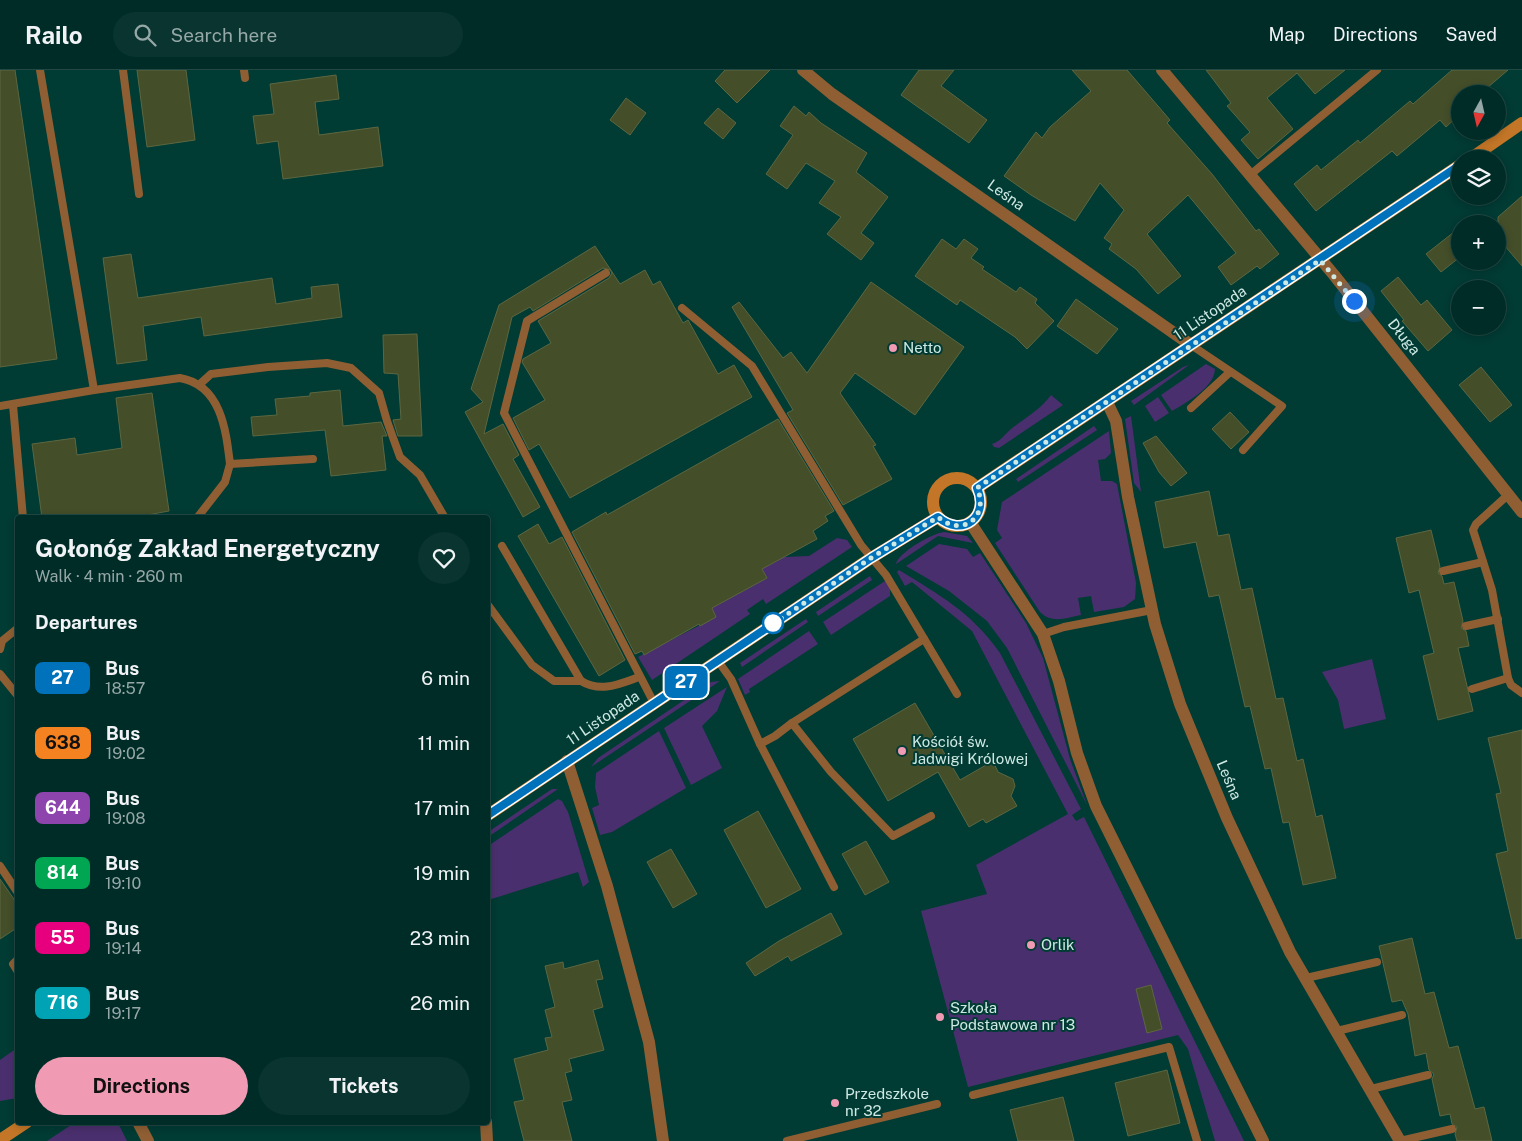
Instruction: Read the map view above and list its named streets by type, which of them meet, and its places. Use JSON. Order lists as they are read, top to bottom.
{
  "streets": {
    "street": ["Leśna", "11 Listopada", "Długa"]
  },
  "crossings": [
    ["Leśna", "11 Listopada"],
    ["11 Listopada", "Długa"]
  ],
  "places": [
    "Netto",
    "Kościół św. Jadwigi Królowej",
    "Orlik",
    "Szkoła Podstawowa nr 13",
    "Przedszkole nr 32"
  ],
  "lines": ["bus line 27"],
  "north": "bottom",
  "page": {
    "header": "Railo",
    "search": "Search here",
    "nav": ["Map", "Directions", "Saved"],
    "on_map": "27",
    "map_buttons": ["+", "−"],
    "heading": [
      ["Gołonóg Zakład Energetyczny", "Walk · 4 min · 260 m"],
      "Departures"
    ],
    "list": [
      {
        "mark": "27",
        "name": "Bus",
        "note": "18:57",
        "value": "6 min"
      },
      {
        "mark": "638",
        "name": "Bus",
        "note": "19:02",
        "value": "11 min"
      },
      {
        "mark": "644",
        "name": "Bus",
        "note": "19:08",
        "value": "17 min"
      },
      {
        "mark": "814",
        "name": "Bus",
        "note": "19:10",
        "value": "19 min"
      },
      {
        "mark": "55",
        "name": "Bus",
        "note": "19:14",
        "value": "23 min"
      },
      {
        "mark": "716",
        "name": "Bus",
        "note": "19:17",
        "value": "26 min"
      }
    ],
    "buttons": ["Directions", "Tickets"]
  }
}
